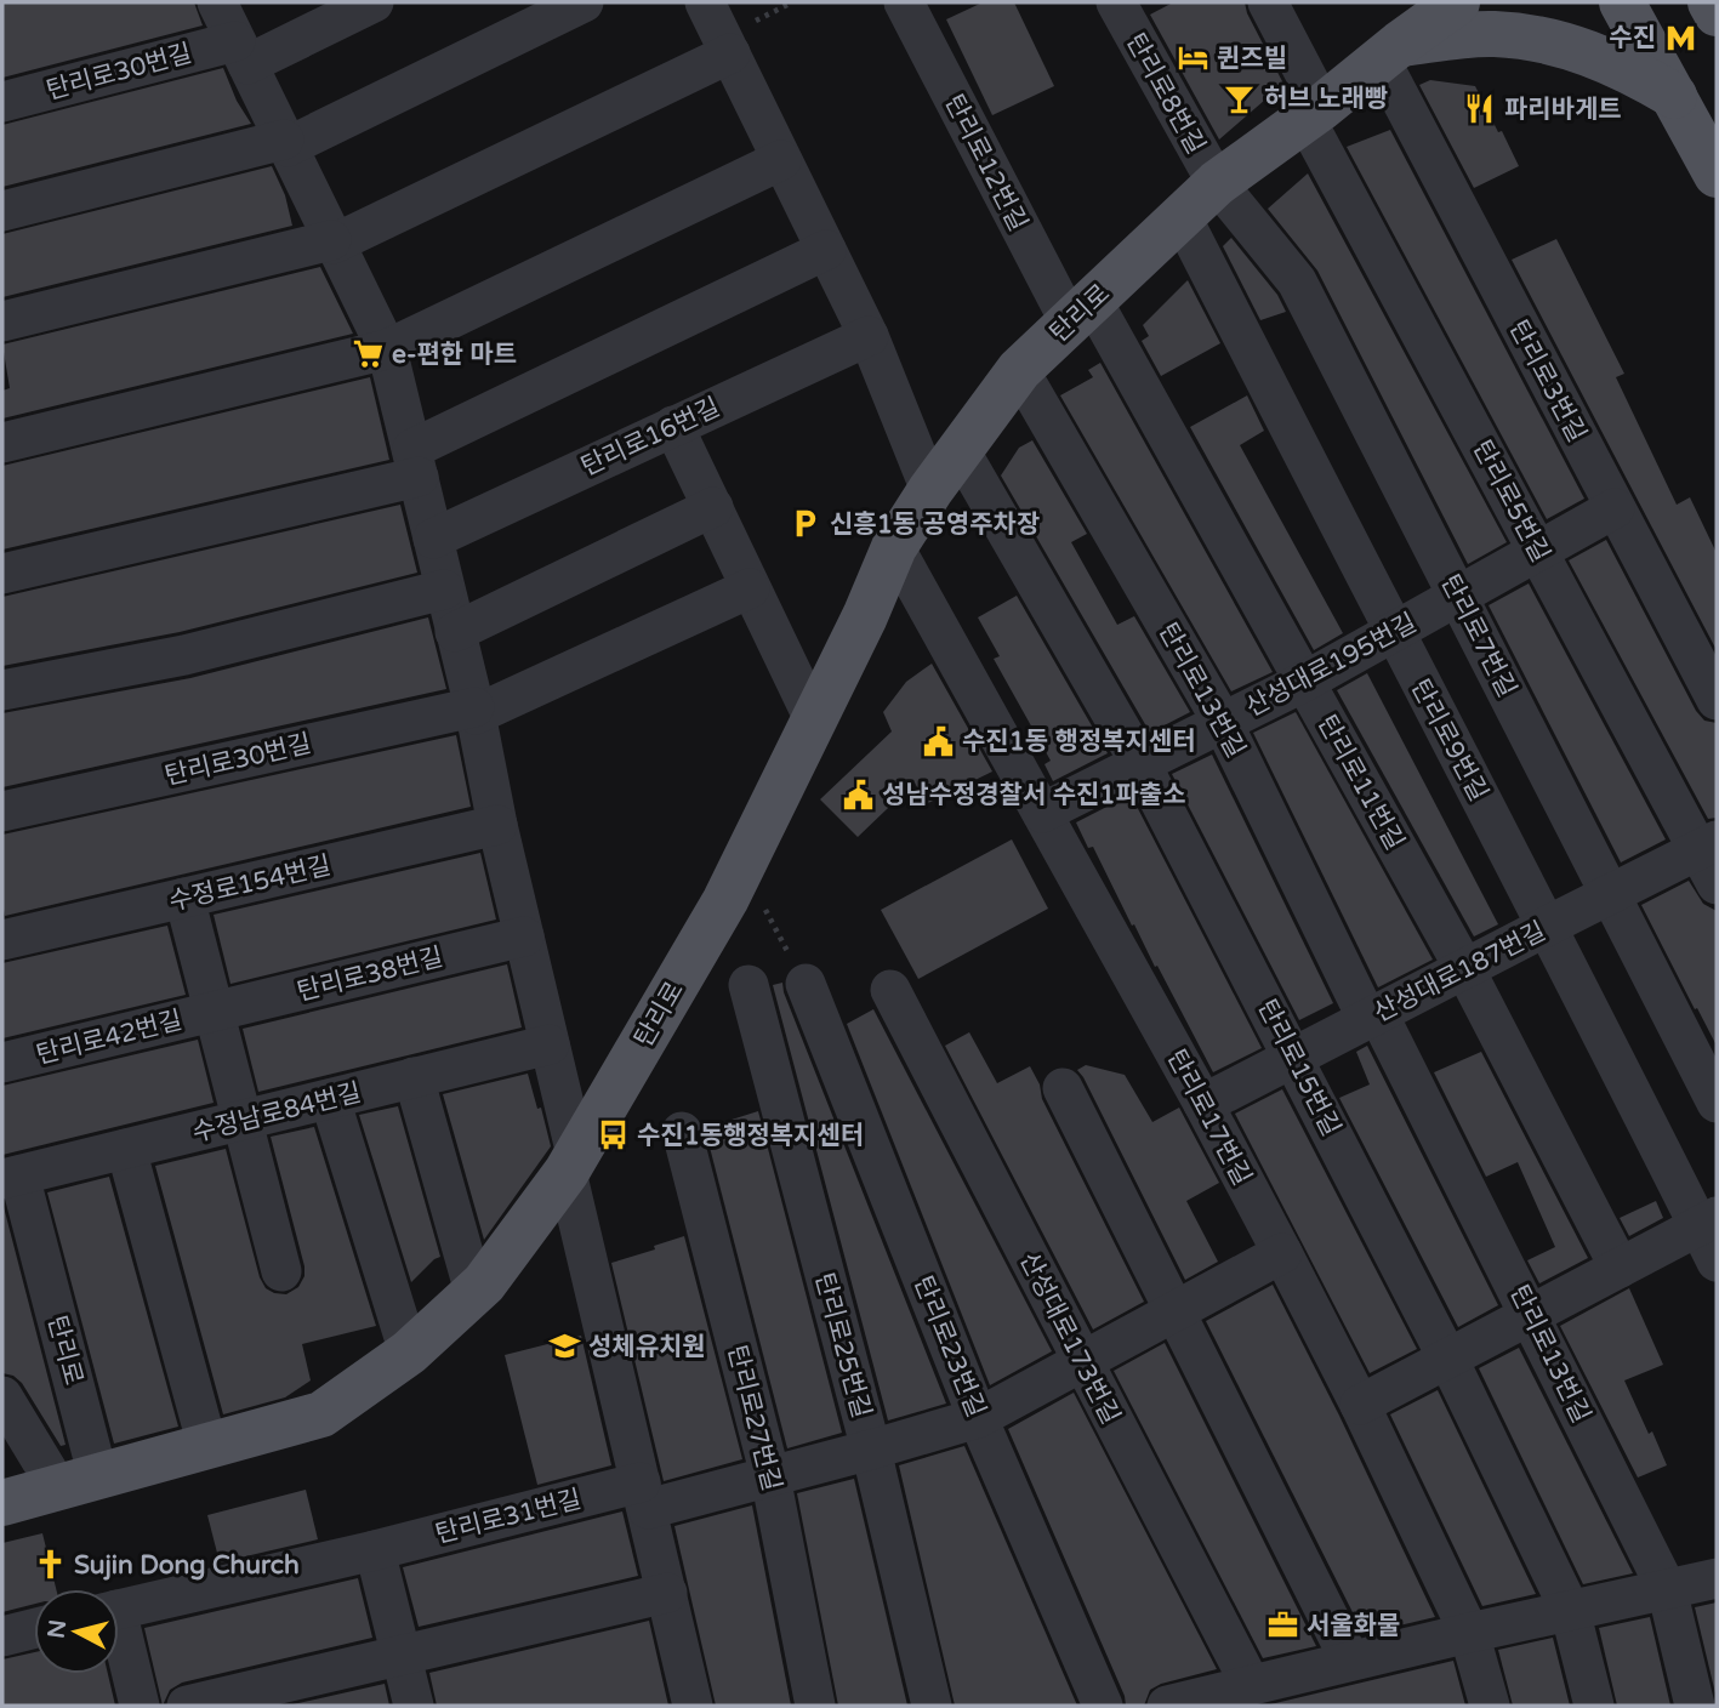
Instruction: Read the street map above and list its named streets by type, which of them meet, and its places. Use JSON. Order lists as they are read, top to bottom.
{
  "streets": {
    "main road": ["탄리로"],
    "street": [
      "탄리로30번길",
      "탄리로8번길",
      "탄리로12번길",
      "탄리로3번길",
      "탄리로16번길",
      "탄리로5번길",
      "탄리로7번길",
      "산성대로195번길",
      "탄리로13번길",
      "탄리로9번길",
      "탄리로11번길",
      "수정로154번길",
      "산성대로187번길",
      "탄리로38번길",
      "탄리로42번길",
      "탄리로15번길",
      "수정남로84번길",
      "탄리로17번길",
      "산성대로173번길",
      "탄리로25번길",
      "탄리로23번길",
      "탄리로27번길",
      "탄리로31번길"
    ]
  },
  "crossings": [
    ["탄리로8번길", "탄리로"],
    ["탄리로8번길", "탄리로7번길"],
    ["탄리로12번길", "탄리로"],
    ["탄리로12번길", "탄리로11번길"],
    ["탄리로", "탄리로3번길"],
    ["탄리로", "탄리로5번길"],
    ["탄리로", "탄리로7번길"],
    ["탄리로", "탄리로13번길"],
    ["탄리로", "탄리로9번길"],
    ["탄리로", "탄리로11번길"],
    ["탄리로", "탄리로15번길"],
    ["탄리로", "수정남로84번길"],
    ["탄리로", "탄리로17번길"],
    ["탄리로3번길", "산성대로195번길"],
    ["탄리로5번길", "산성대로195번길"],
    ["탄리로5번길", "산성대로187번길"],
    ["탄리로7번길", "산성대로195번길"],
    ["탄리로7번길", "산성대로187번길"],
    ["산성대로195번길", "탄리로13번길"],
    ["산성대로195번길", "탄리로9번길"],
    ["산성대로195번길", "탄리로11번길"],
    ["산성대로195번길", "탄리로15번길"],
    ["산성대로195번길", "탄리로17번길"],
    ["탄리로13번길", "산성대로187번길"],
    ["탄리로9번길", "산성대로187번길"],
    ["탄리로11번길", "산성대로187번길"],
    ["산성대로187번길", "탄리로15번길"],
    ["산성대로187번길", "탄리로17번길"],
    ["탄리로38번길", "탄리로42번길"],
    ["탄리로17번길", "탄리로31번길"],
    ["산성대로173번길", "탄리로31번길"],
    ["탄리로25번길", "탄리로31번길"],
    ["탄리로23번길", "탄리로31번길"],
    ["탄리로27번길", "탄리로31번길"]
  ],
  "places": {
    "metro station": ["수진"],
    "hotel": ["퀸즈빌"],
    "bar": ["허브 노래빵"],
    "restaurant": ["파리바게트"],
    "supermarket": ["e-편한 마트"],
    "parking": ["신흥1동 공영주차장"],
    "public building": ["수진1동 행정복지센터", "성남수정경찰서 수진1파출소"],
    "bus stop": ["수진1동행정복지센터"],
    "school or university": ["성체유치원"],
    "church": ["Sujin Dong Church"],
    "office": ["서울화물"]
  },
  "north": "left"
}
